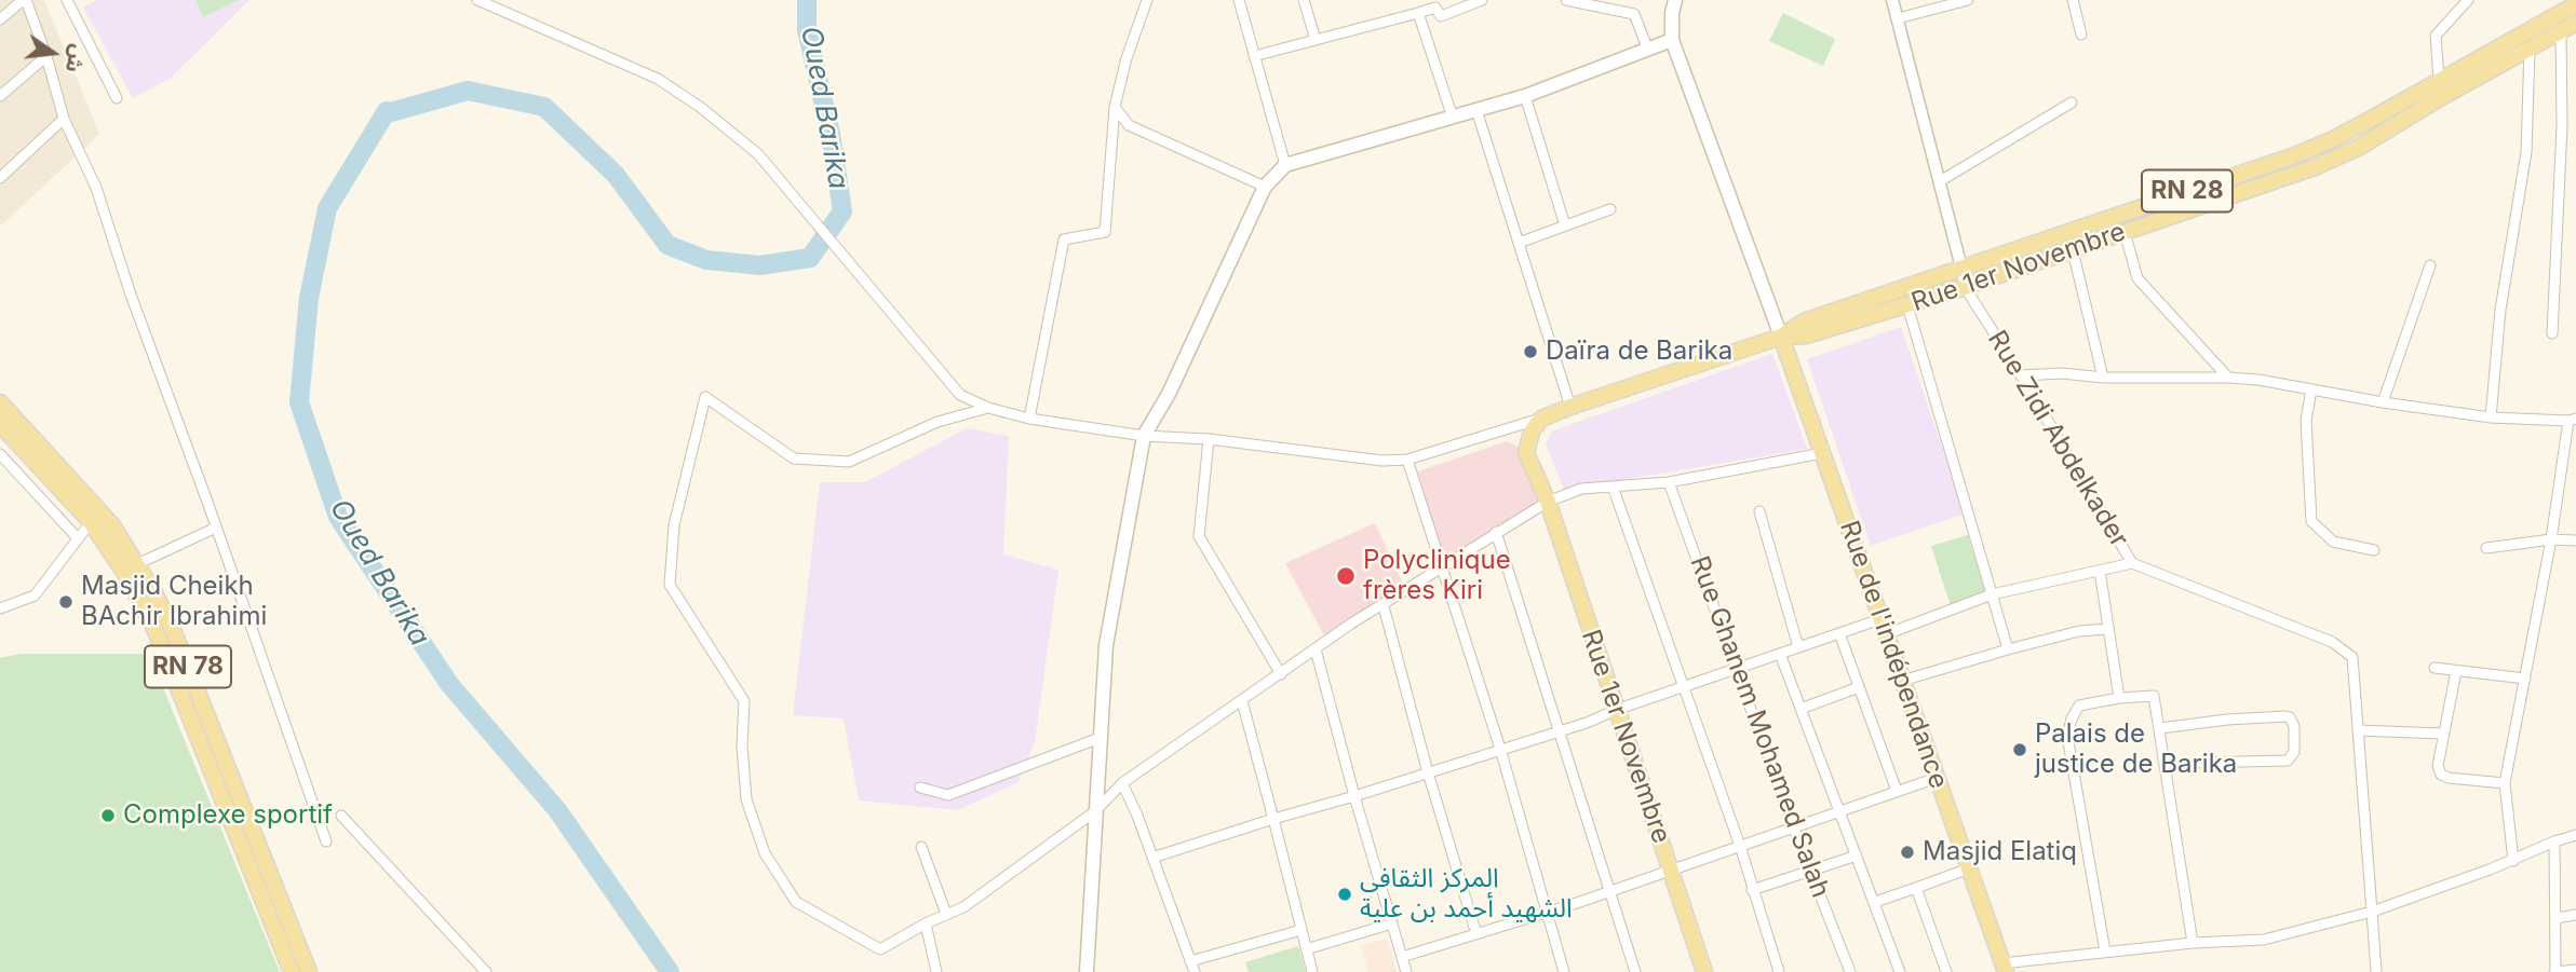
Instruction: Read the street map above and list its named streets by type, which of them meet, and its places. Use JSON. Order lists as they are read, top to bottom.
{
  "streets": {
    "main road": [
      "RN 28",
      "Rue 1er Novembre",
      "Rue de l'indépendance",
      "RN 78"
    ],
    "street": ["Rue Zidi Abdelkader", "Rue Ghanem Mohamed Salah"]
  },
  "crossings": [
    ["RN 28", "Rue 1er Novembre"],
    ["RN 28", "Rue Zidi Abdelkader"],
    ["RN 28", "Rue de l'indépendance"],
    ["Rue 1er Novembre", "Rue Zidi Abdelkader"],
    ["Rue 1er Novembre", "Rue de l'indépendance"]
  ],
  "water": ["Oued Barika"],
  "places": [
    "Daïra de Barika",
    "Polyclinique frères Kiri",
    "Masjid Cheikh BAchir Ibrahimi",
    "Palais de justice de Barika",
    "Complexe sportif",
    "Masjid Elatiq",
    "المركز الثقافي الشهيد أحمد بن علية"
  ],
  "north": "right"
}
